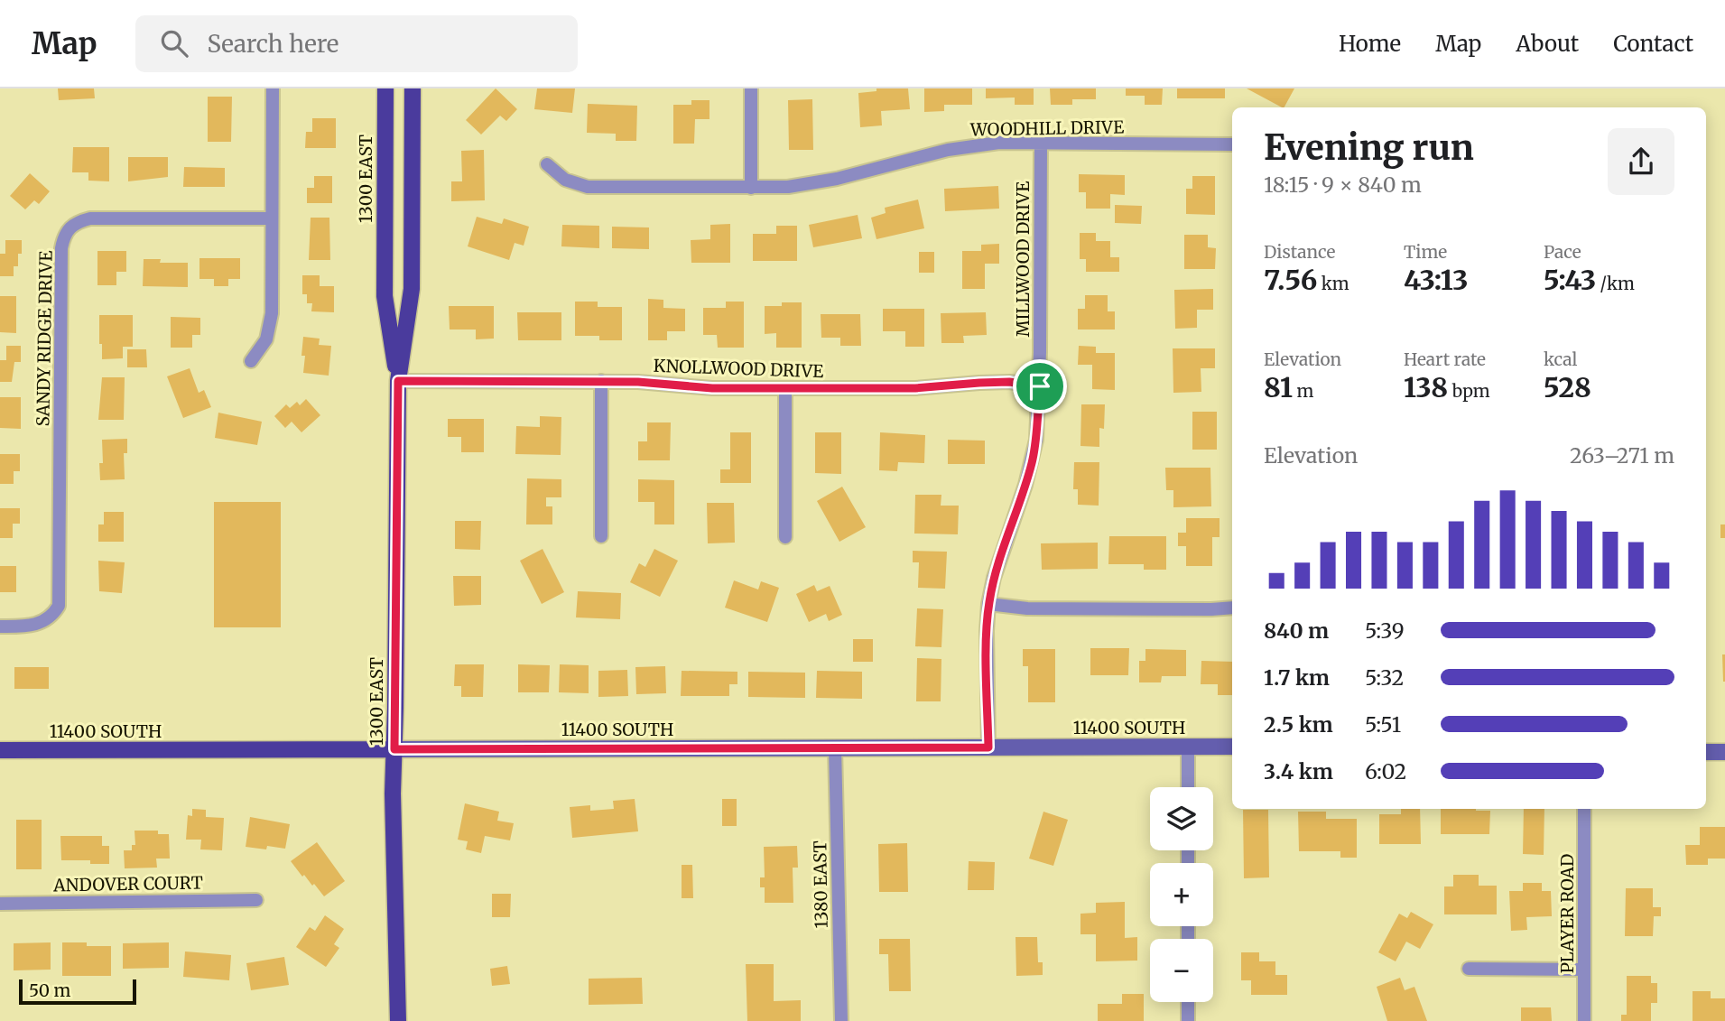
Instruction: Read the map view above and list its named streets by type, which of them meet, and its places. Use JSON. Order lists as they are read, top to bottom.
{
  "streets": {
    "main road": ["1300 EAST", "11400 SOUTH"],
    "street": [
      "WOODHILL DRIVE",
      "MILLWOOD DRIVE",
      "SANDY RIDGE DRIVE",
      "KNOLLWOOD DRIVE",
      "ANDOVER COURT",
      "1380 EAST",
      "PLAYER ROAD"
    ]
  },
  "crossings": [
    ["WOODHILL DRIVE", "MILLWOOD DRIVE"],
    ["1300 EAST", "KNOLLWOOD DRIVE"],
    ["1300 EAST", "11400 SOUTH"],
    ["MILLWOOD DRIVE", "KNOLLWOOD DRIVE"],
    ["MILLWOOD DRIVE", "11400 SOUTH"],
    ["11400 SOUTH", "1380 EAST"]
  ],
  "scale_bar": "50 m",
  "page": {
    "header": "Map",
    "search": "Search here",
    "nav": [
      "Home",
      "Map",
      "About",
      "Contact"
    ],
    "heading": ["Evening run", "18:15 · 9 × 840 m"],
    "stats": [
      ["Distance", "7.56 km"],
      ["Time", "43:13"],
      ["Pace", "5:43 /km"],
      ["Elevation", "81 m"],
      ["Heart rate", "138 bpm"],
      ["kcal", "528"]
    ],
    "chart": ["Elevation", "263–271 m"],
    "list": [
      {
        "name": "840 m",
        "note": "5:39"
      },
      {
        "name": "1.7 km",
        "note": "5:32"
      },
      {
        "name": "2.5 km",
        "note": "5:51"
      },
      {
        "name": "3.4 km",
        "note": "6:02"
      }
    ],
    "map_buttons": ["+", "−"],
    "scale": "50 m"
  }
}
